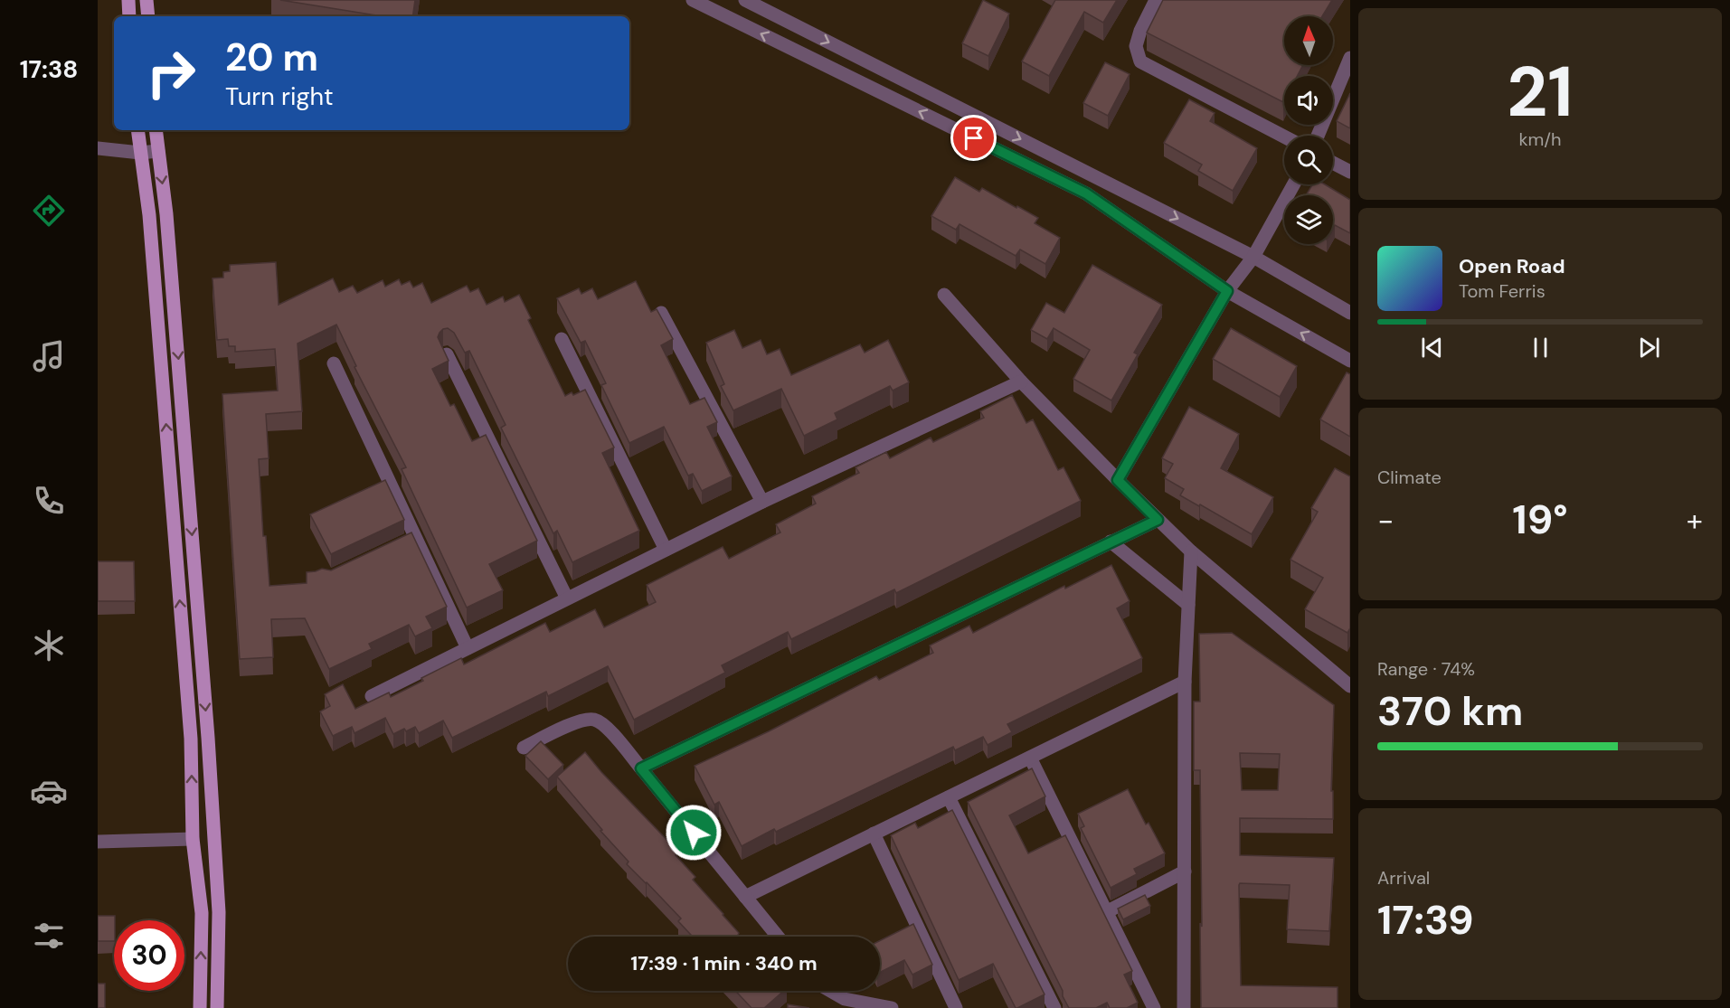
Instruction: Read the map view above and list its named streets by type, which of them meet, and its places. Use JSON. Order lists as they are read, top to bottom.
{
  "north": "top",
  "page": {
    "tabs": "17:38",
    "tile": [
      ["21", "km/h"],
      "Climate",
      ["Range · 74%", "370 km"],
      ["Arrival", "17:39"]
    ],
    "turn": ["20 m", "Turn right"],
    "song": ["Open Road", "Tom Ferris"],
    "heat": ["−", "19°", "+"],
    "limit": "30",
    "trip": "17:39 · 1 min · 340 m"
  }
}
